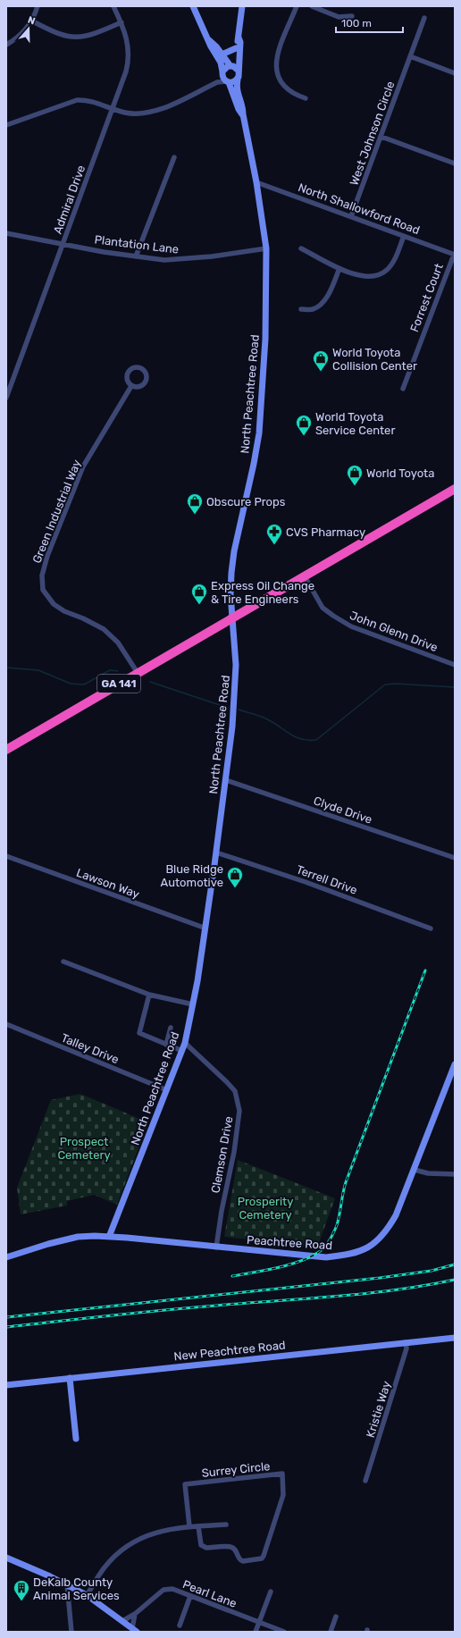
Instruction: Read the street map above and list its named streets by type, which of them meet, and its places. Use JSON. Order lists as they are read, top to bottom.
{
  "streets": {
    "highway": ["GA 141"],
    "street": [
      "West Johnson Circle",
      "Admiral Drive",
      "North Shallowford Road",
      "Plantation Lane",
      "Forrest Court",
      "North Peachtree Road",
      "Green Industrial Way",
      "John Glenn Drive",
      "Clyde Drive",
      "Terrell Drive",
      "Lawson Way",
      "Talley Drive",
      "Clemson Drive",
      "Peachtree Road",
      "New Peachtree Road",
      "Kristie Way",
      "Surrey Circle",
      "Pearl Lane"
    ]
  },
  "crossings": [
    ["West Johnson Circle", "North Shallowford Road"],
    ["Admiral Drive", "Plantation Lane"],
    ["North Shallowford Road", "Forrest Court"],
    ["North Shallowford Road", "North Peachtree Road"],
    ["Plantation Lane", "North Peachtree Road"],
    ["North Peachtree Road", "GA 141"],
    ["North Peachtree Road", "Clyde Drive"],
    ["North Peachtree Road", "Terrell Drive"],
    ["North Peachtree Road", "Lawson Way"],
    ["North Peachtree Road", "Talley Drive"],
    ["North Peachtree Road", "Clemson Drive"],
    ["North Peachtree Road", "Peachtree Road"],
    ["Green Industrial Way", "GA 141"],
    ["John Glenn Drive", "GA 141"],
    ["Clemson Drive", "Peachtree Road"],
    ["New Peachtree Road", "Kristie Way"]
  ],
  "parks": ["Prospect Cemetery", "Prosperity Cemetery"],
  "places": {
    "shop": [
      "World Toyota Collision Center",
      "World Toyota Service Center",
      "World Toyota",
      "Obscure Props",
      "Express Oil Change & Tire Engineers",
      "Blue Ridge Automotive"
    ],
    "pharmacy": ["CVS Pharmacy"],
    "building": ["DeKalb County Animal Services"]
  },
  "scale_bar": "100 m",
  "north": "top"
}
